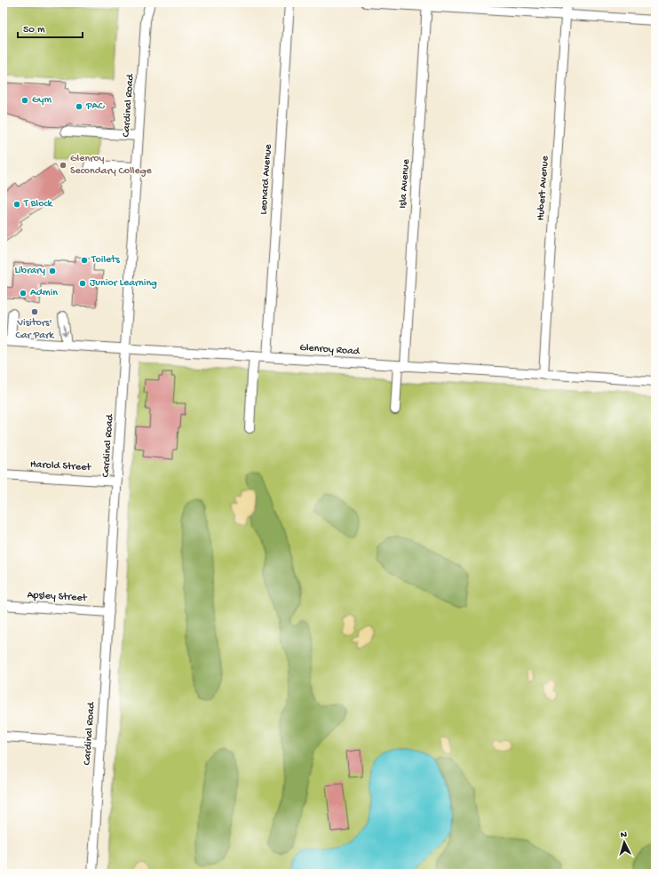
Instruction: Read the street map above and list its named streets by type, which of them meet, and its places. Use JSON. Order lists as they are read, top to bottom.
{
  "streets": {
    "street": [
      "Cardinal Road",
      "Leonard Avenue",
      "Isla Avenue",
      "Hubert Avenue",
      "Glenroy Road",
      "Harold Street",
      "Apsley Street"
    ]
  },
  "crossings": [
    ["Cardinal Road", "Glenroy Road"],
    ["Cardinal Road", "Harold Street"],
    ["Cardinal Road", "Apsley Street"],
    ["Leonard Avenue", "Glenroy Road"],
    ["Isla Avenue", "Glenroy Road"],
    ["Hubert Avenue", "Glenroy Road"]
  ],
  "places": [
    "Gym",
    "PAC",
    "Glenroy Secondary College",
    "T Block",
    "Toilets",
    "Library",
    "Junior Learning",
    "Admin",
    "Visitors' Car Park"
  ],
  "scale_bar": "50 m",
  "north": "top"
}
